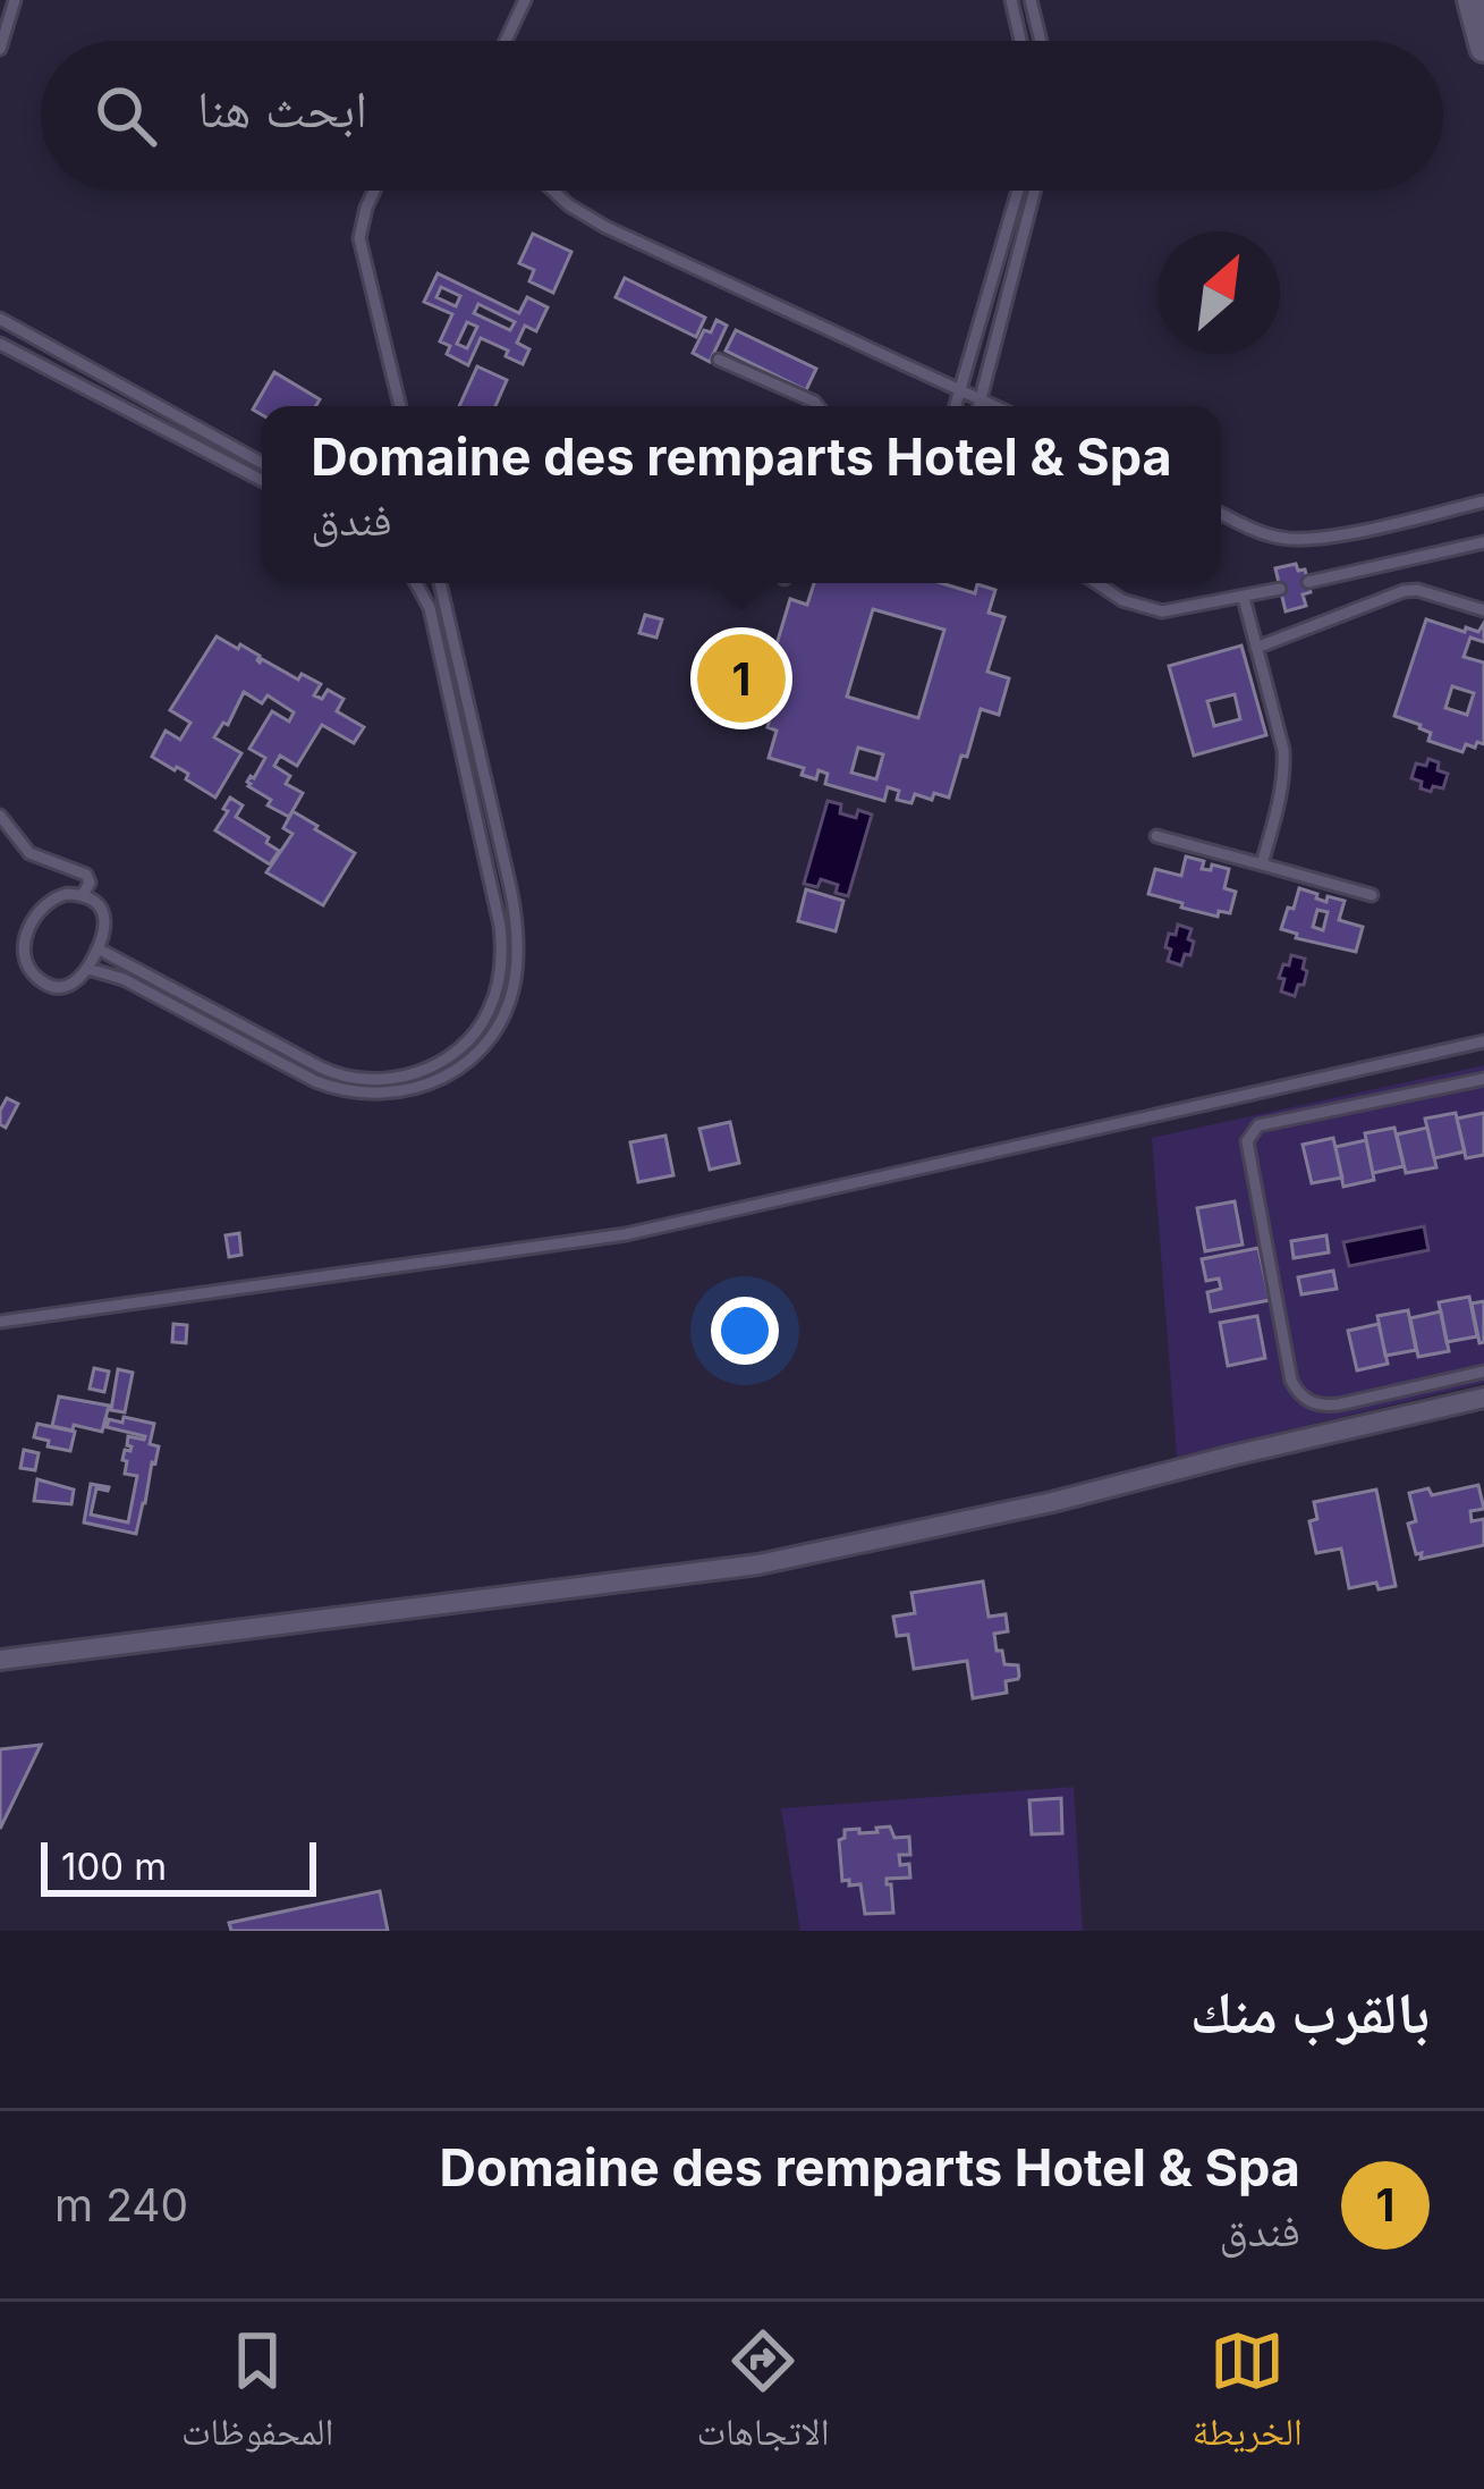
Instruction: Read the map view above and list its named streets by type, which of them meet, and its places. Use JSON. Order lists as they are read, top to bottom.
{
  "scale_bar": "100 m",
  "north": "top right",
  "page": {
    "search": "ابحث هنا",
    "popup": ["Domaine des remparts Hotel & Spa", "فندق"],
    "pins": "1",
    "scale": "100 m",
    "heading": "بالقرب منك",
    "list": [
      {
        "mark": "1",
        "name": "Domaine des remparts Hotel & Spa",
        "note": "فندق",
        "value": "240 m"
      }
    ],
    "nav": ["الخريطة", "الاتجاهات", "المحفوظات"]
  }
}
